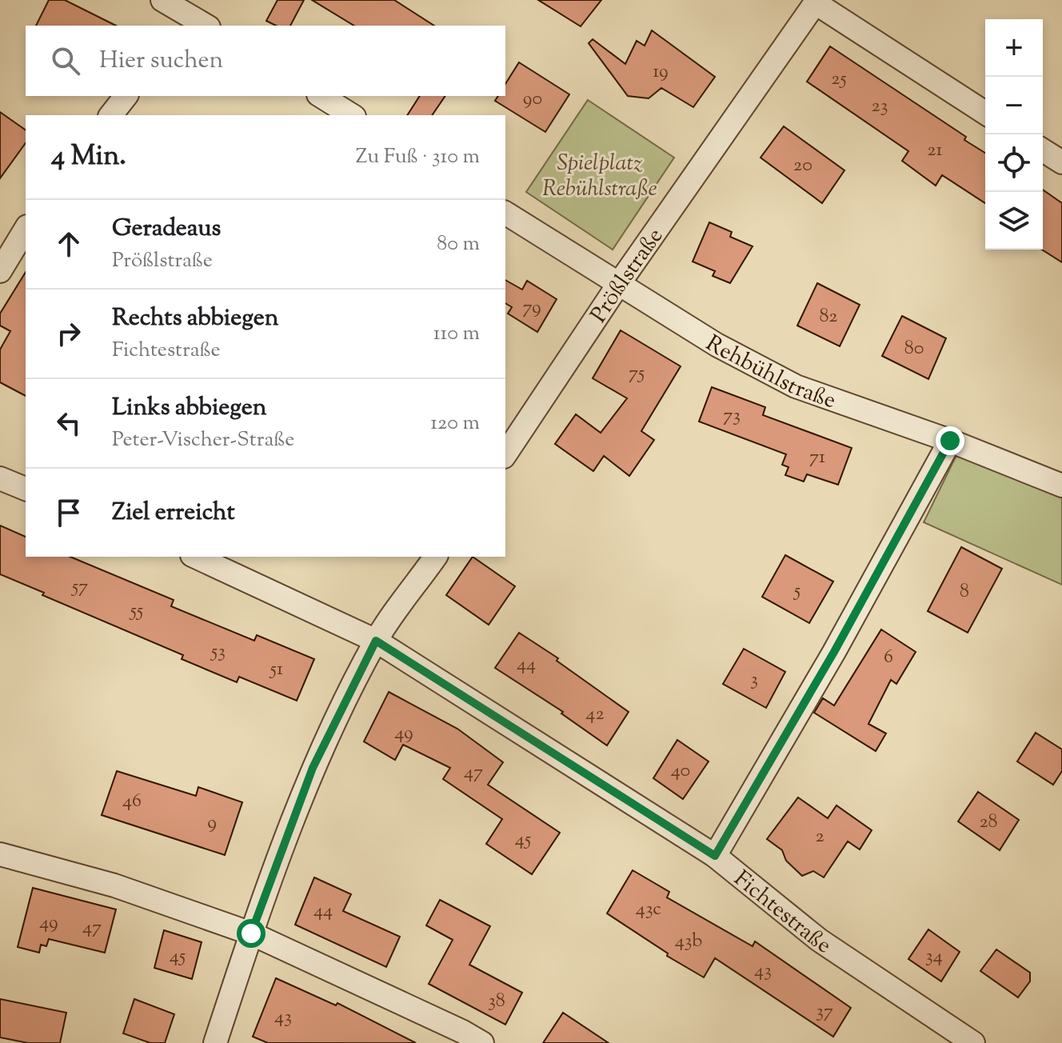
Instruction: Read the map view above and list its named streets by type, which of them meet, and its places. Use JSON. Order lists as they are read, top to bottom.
{
  "streets": {
    "street": ["Prößlstraße", "Rehbühlstraße", "Fichtestraße"]
  },
  "crossings": [
    ["Prößlstraße", "Rehbühlstraße"]
  ],
  "parks": ["Spielplatz Rebühlstraße"],
  "house_numbers": [
    "19",
    "25",
    "90",
    "23",
    "21",
    "20",
    "79",
    "82",
    "80",
    "75",
    "73",
    "71",
    "57",
    "5",
    "8",
    "55",
    "53",
    "6",
    "44",
    "51",
    "3",
    "42",
    "49",
    "40",
    "47",
    "46",
    "28",
    "9",
    "2",
    "45",
    "43c",
    "44",
    "49",
    "47",
    "43b",
    "45",
    "34",
    "43",
    "38",
    "37",
    "43"
  ],
  "page": {
    "map_buttons": ["+", "−"],
    "search": "Hier suchen",
    "heading": ["4 Min.", "Zu Fuß · 310 m"],
    "list": [
      ["Geradeaus", "Prößlstraße", "80 m"],
      ["Rechts abbiegen", "Fichtestraße", "110 m"],
      ["Links abbiegen", "Peter-Vischer-Straße", "120 m"],
      "Ziel erreicht"
    ]
  }
}
